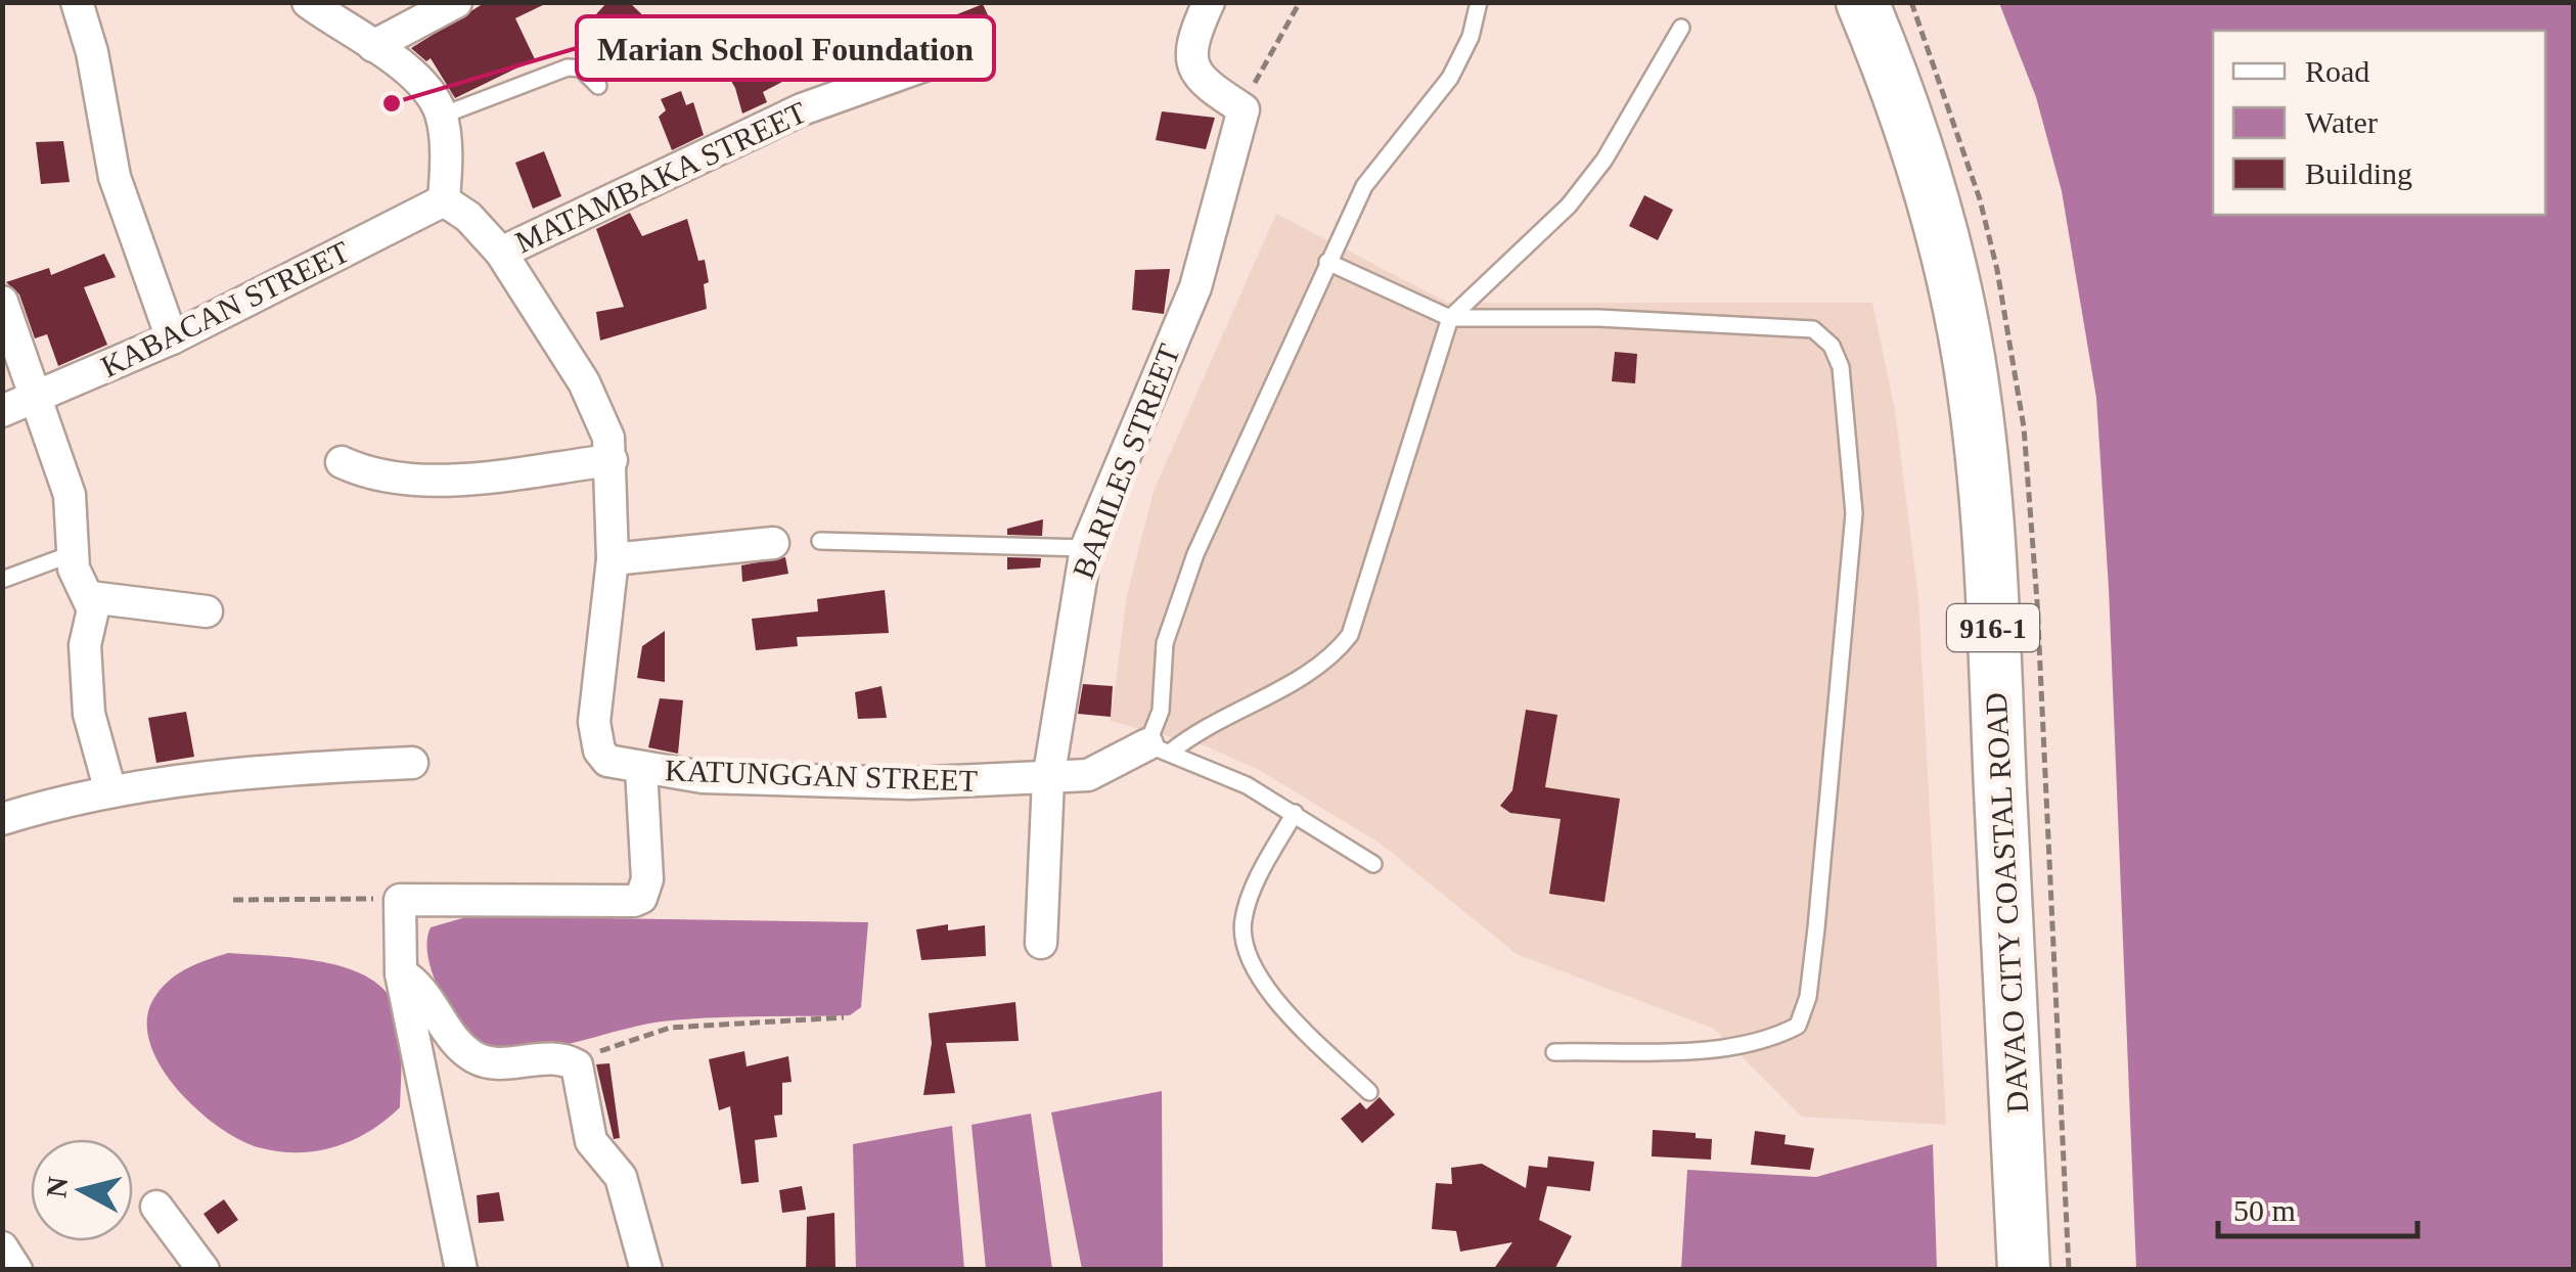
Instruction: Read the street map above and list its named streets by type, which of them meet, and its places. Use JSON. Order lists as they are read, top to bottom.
{
  "streets": {
    "main road": ["916-1", "DAVAO CITY COASTAL ROAD"],
    "street": [
      "MATAMBAKA STREET",
      "KABACAN STREET",
      "BARILES STREET",
      "KATUNGGAN STREET"
    ]
  },
  "crossings": [
    ["BARILES STREET", "KATUNGGAN STREET"]
  ],
  "places": ["Marian School Foundation"],
  "legend": ["Road", "Water", "Building"],
  "scale_bar": "50 m",
  "north": "left"
}
